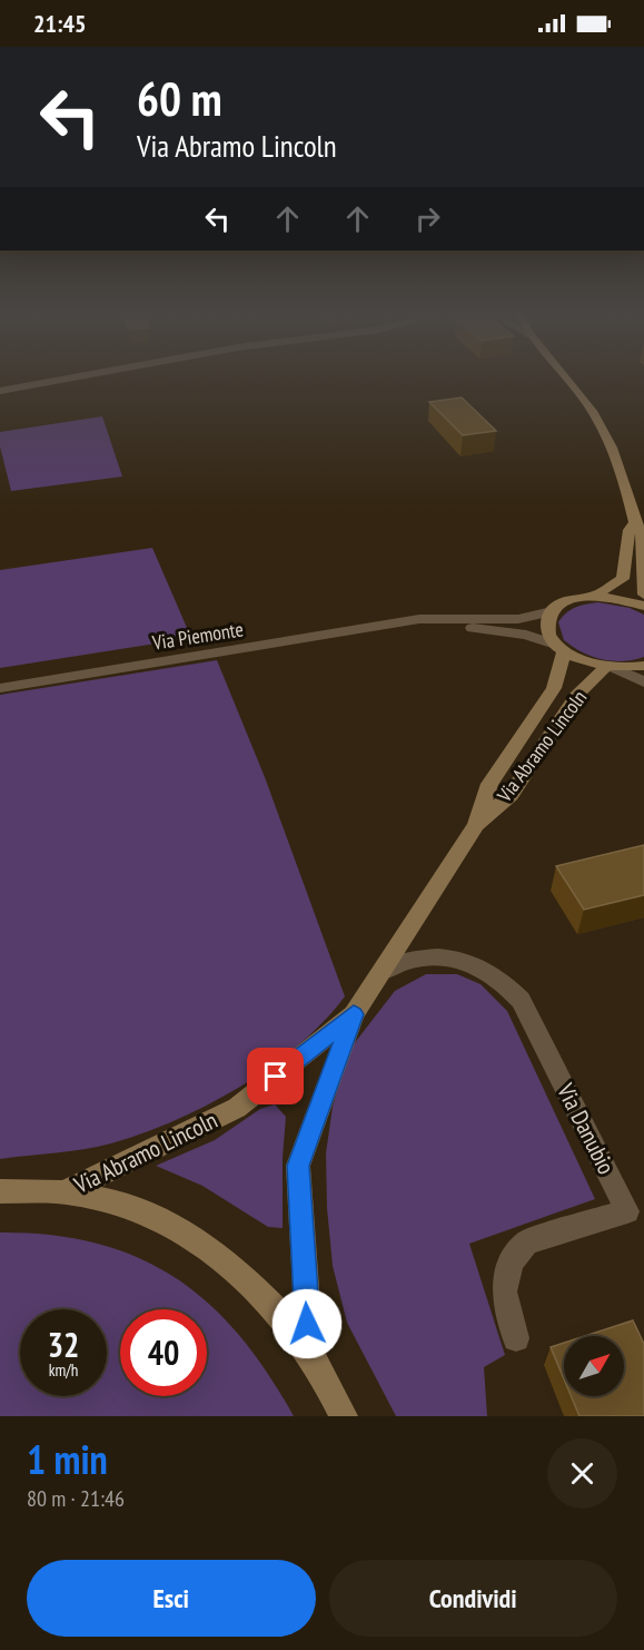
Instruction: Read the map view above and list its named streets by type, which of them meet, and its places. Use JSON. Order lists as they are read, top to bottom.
{
  "streets": {
    "street": ["Via Piemonte", "Via Abramo Lincoln", "Via Danubio"]
  },
  "crossings": [
    ["Via Piemonte", "Via Abramo Lincoln"],
    ["Via Abramo Lincoln", "Via Danubio"]
  ],
  "north": "top right",
  "page": {
    "status": "21:45",
    "turn": ["60 m", "Via Abramo Lincoln"],
    "speed": "32 km/h",
    "limit": "40",
    "heading": ["1 min", "80 m · 21:46"],
    "buttons": ["Esci", "Condividi"]
  }
}
